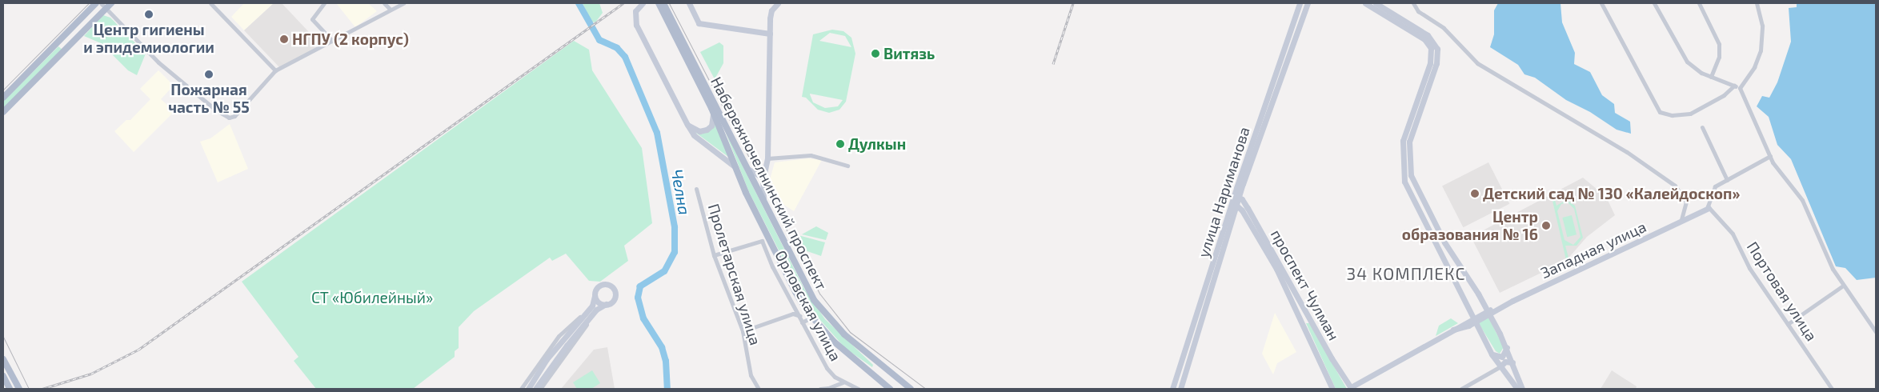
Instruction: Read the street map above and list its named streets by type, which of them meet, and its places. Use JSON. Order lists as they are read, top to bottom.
{
  "streets": {
    "main road": ["Набережночелнинский проспект"],
    "street": [
      "улица Нариманова",
      "Западная улица",
      "Пролетарская улица",
      "проспект Чулман",
      "Портовая улица",
      "Орловская улица"
    ]
  },
  "crossings": [
    ["улица Нариманова", "проспект Чулман"],
    ["Западная улица", "проспект Чулман"],
    ["Западная улица", "Портовая улица"],
    ["Пролетарская улица", "Орловская улица"]
  ],
  "districts": ["34 КОМПЛЕКС"],
  "water": ["Челна"],
  "parks": ["СТ «Юбилейный»"],
  "places": [
    "Центр гигиены и эпидемиологии",
    "НГПУ (2 корпус)",
    "Витязь",
    "Пожарная часть № 55",
    "Дулкын",
    "Детский сад № 130 «Калейдоскоп»",
    "Центр образования № 16"
  ]
}
